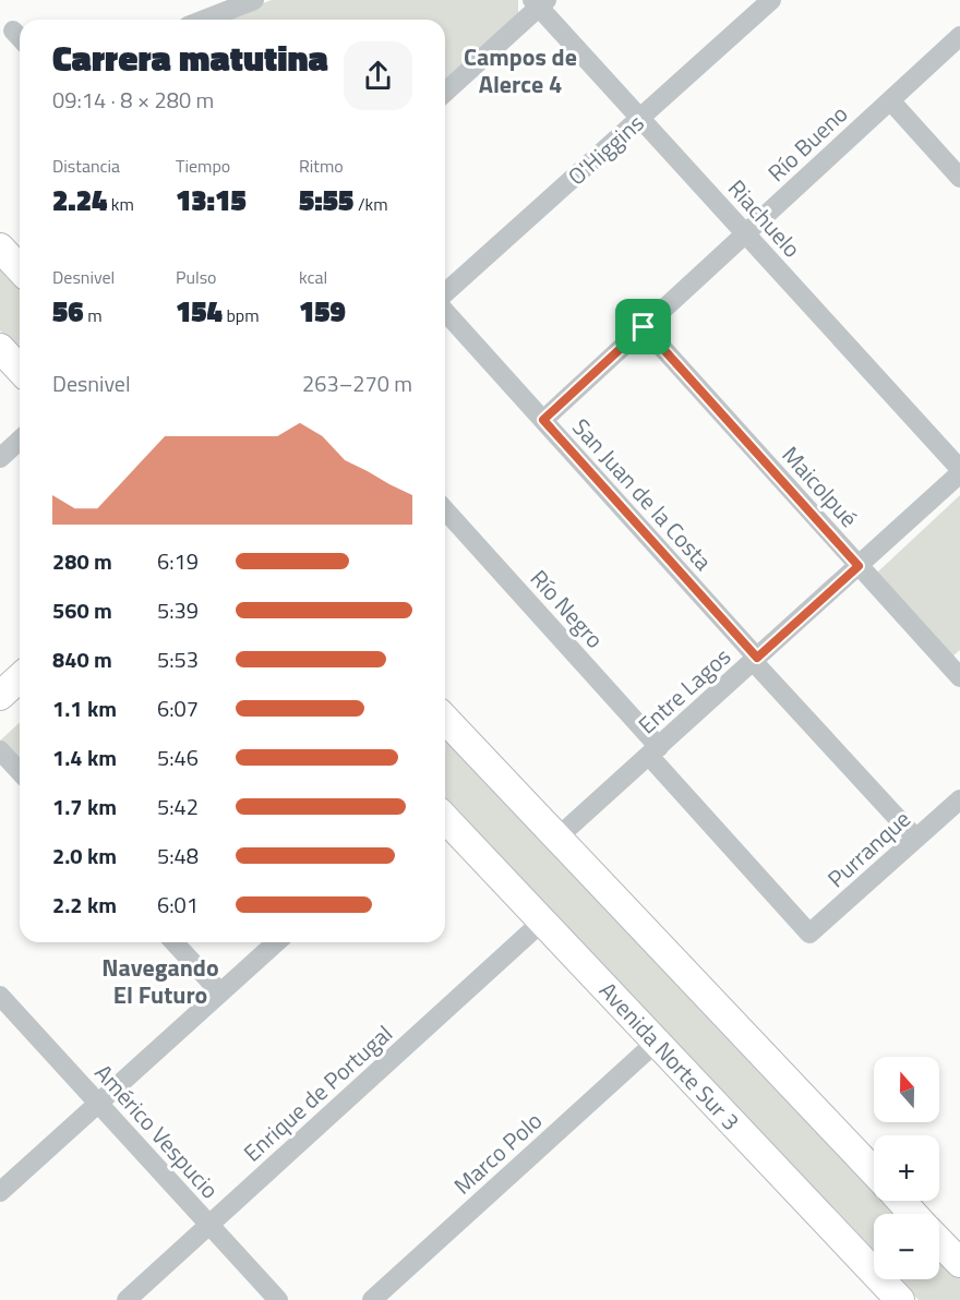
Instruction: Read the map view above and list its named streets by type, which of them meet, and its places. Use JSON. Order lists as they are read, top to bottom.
{
  "streets": {
    "street": [
      "Río Bueno",
      "O'Higgins",
      "Riachuelo",
      "Maicolpué",
      "San Juan de la Costa",
      "Río Negro",
      "Entre Lagos",
      "Purranque",
      "Avenida Norte Sur 3",
      "Enrique de Portugal",
      "Américo Vespucio",
      "Marco Polo"
    ]
  },
  "crossings": [
    ["Río Bueno", "Riachuelo"],
    ["Río Bueno", "Maicolpué"],
    ["Río Bueno", "San Juan de la Costa"],
    ["O'Higgins", "Riachuelo"],
    ["Riachuelo", "Entre Lagos"],
    ["Maicolpué", "Entre Lagos"],
    ["San Juan de la Costa", "Entre Lagos"],
    ["San Juan de la Costa", "Purranque"],
    ["Río Negro", "Entre Lagos"],
    ["Río Negro", "Purranque"],
    ["Avenida Norte Sur 3", "Enrique de Portugal"],
    ["Avenida Norte Sur 3", "Marco Polo"],
    ["Enrique de Portugal", "Américo Vespucio"]
  ],
  "districts": ["Campos de Alerce 4", "Navegando El Futuro"],
  "north": "top",
  "page": {
    "heading": ["Carrera matutina", "09:14 · 8 × 280 m"],
    "stats": [
      ["Distancia", "2.24 km"],
      ["Tiempo", "13:15"],
      ["Ritmo", "5:55 /km"],
      ["Desnivel", "56 m"],
      ["Pulso", "154 bpm"],
      ["kcal", "159"]
    ],
    "chart": ["Desnivel", "263–270 m"],
    "list": [
      {
        "name": "280 m",
        "note": "6:19"
      },
      {
        "name": "560 m",
        "note": "5:39"
      },
      {
        "name": "840 m",
        "note": "5:53"
      },
      {
        "name": "1.1 km",
        "note": "6:07"
      },
      {
        "name": "1.4 km",
        "note": "5:46"
      },
      {
        "name": "1.7 km",
        "note": "5:42"
      },
      {
        "name": "2.0 km",
        "note": "5:48"
      },
      {
        "name": "2.2 km",
        "note": "6:01"
      }
    ],
    "map_buttons": ["+", "−"]
  }
}
